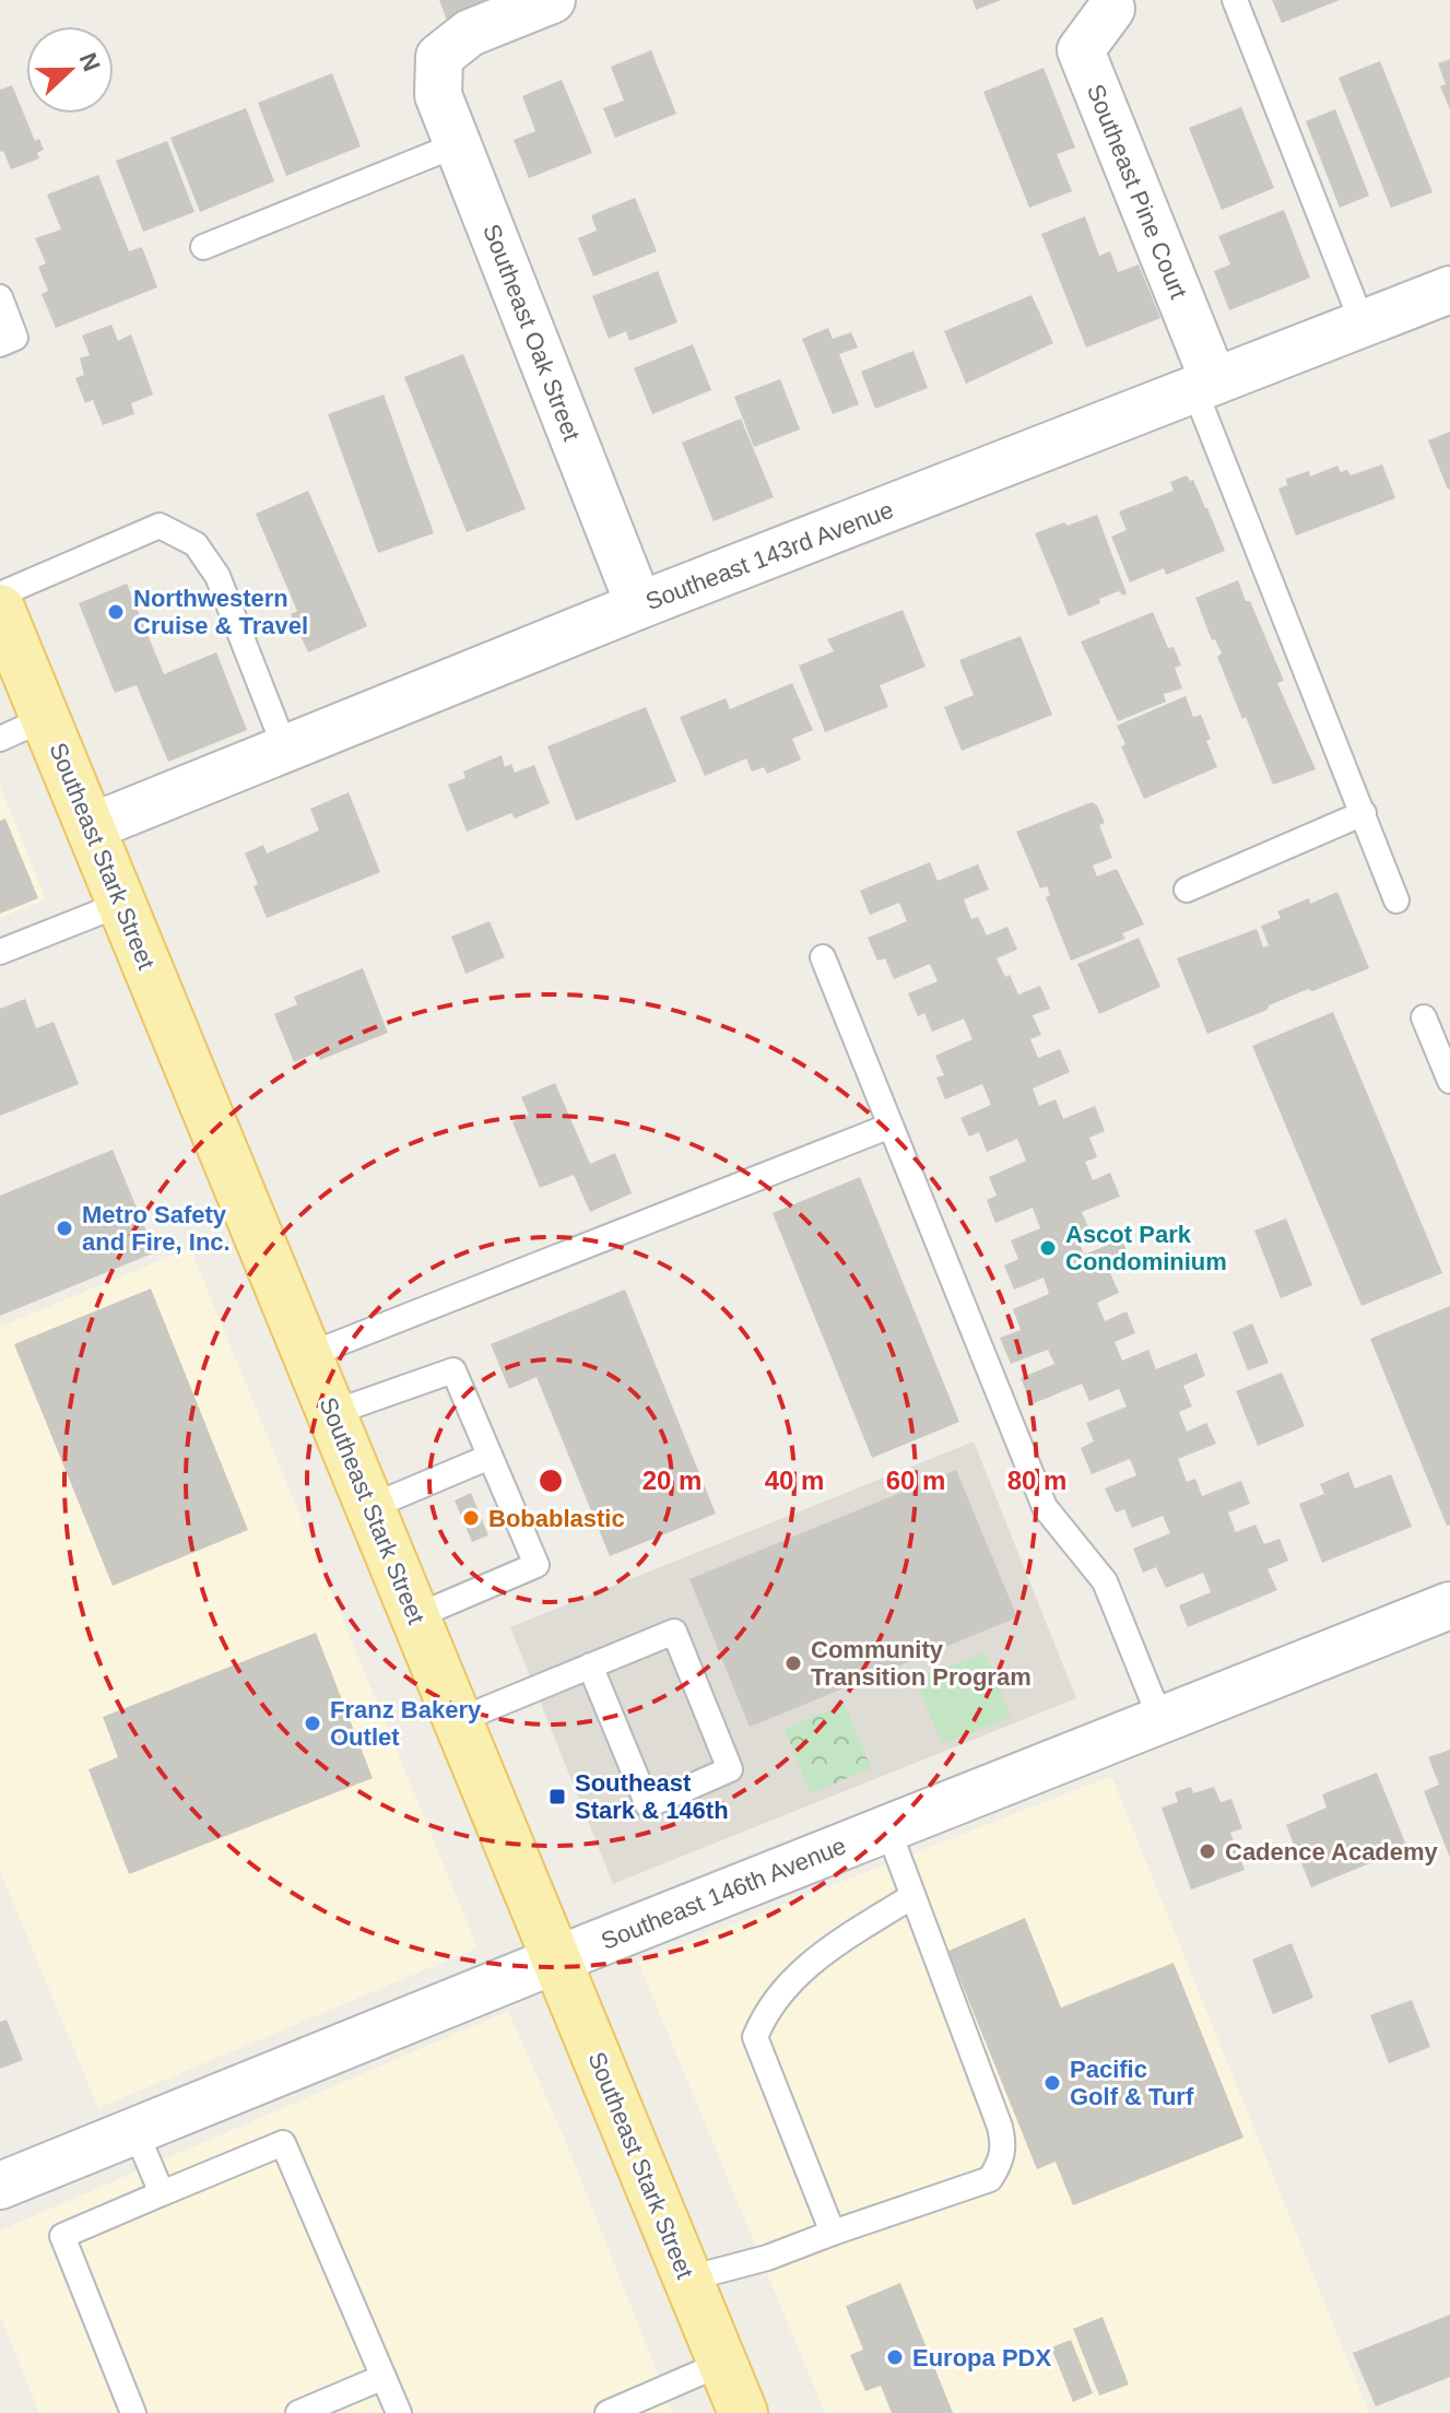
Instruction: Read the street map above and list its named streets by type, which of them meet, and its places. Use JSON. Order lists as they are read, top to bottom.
{
  "streets": {
    "main road": ["Southeast Stark Street"],
    "street": [
      "Southeast Pine Court",
      "Southeast Oak Street",
      "Southeast 143rd Avenue",
      "Southeast 146th Avenue"
    ]
  },
  "crossings": [
    ["Southeast Pine Court", "Southeast 143rd Avenue"],
    ["Southeast Oak Street", "Southeast 143rd Avenue"],
    ["Southeast 143rd Avenue", "Southeast Stark Street"],
    ["Southeast Stark Street", "Southeast 146th Avenue"]
  ],
  "places": {
    "other": [
      "Northwestern Cruise & Travel",
      "Metro Safety and Fire, Inc.",
      "Ascot Park Condominium",
      "Bobablastic",
      "Community Transition Program",
      "Franz Bakery Outlet",
      "Cadence Academy",
      "Pacific Golf & Turf",
      "Europa PDX"
    ],
    "transit": ["Southeast Stark & 146th"]
  },
  "north": "right",
  "rings": [
    "20 m",
    "40 m",
    "60 m",
    "80 m"
  ]
}
